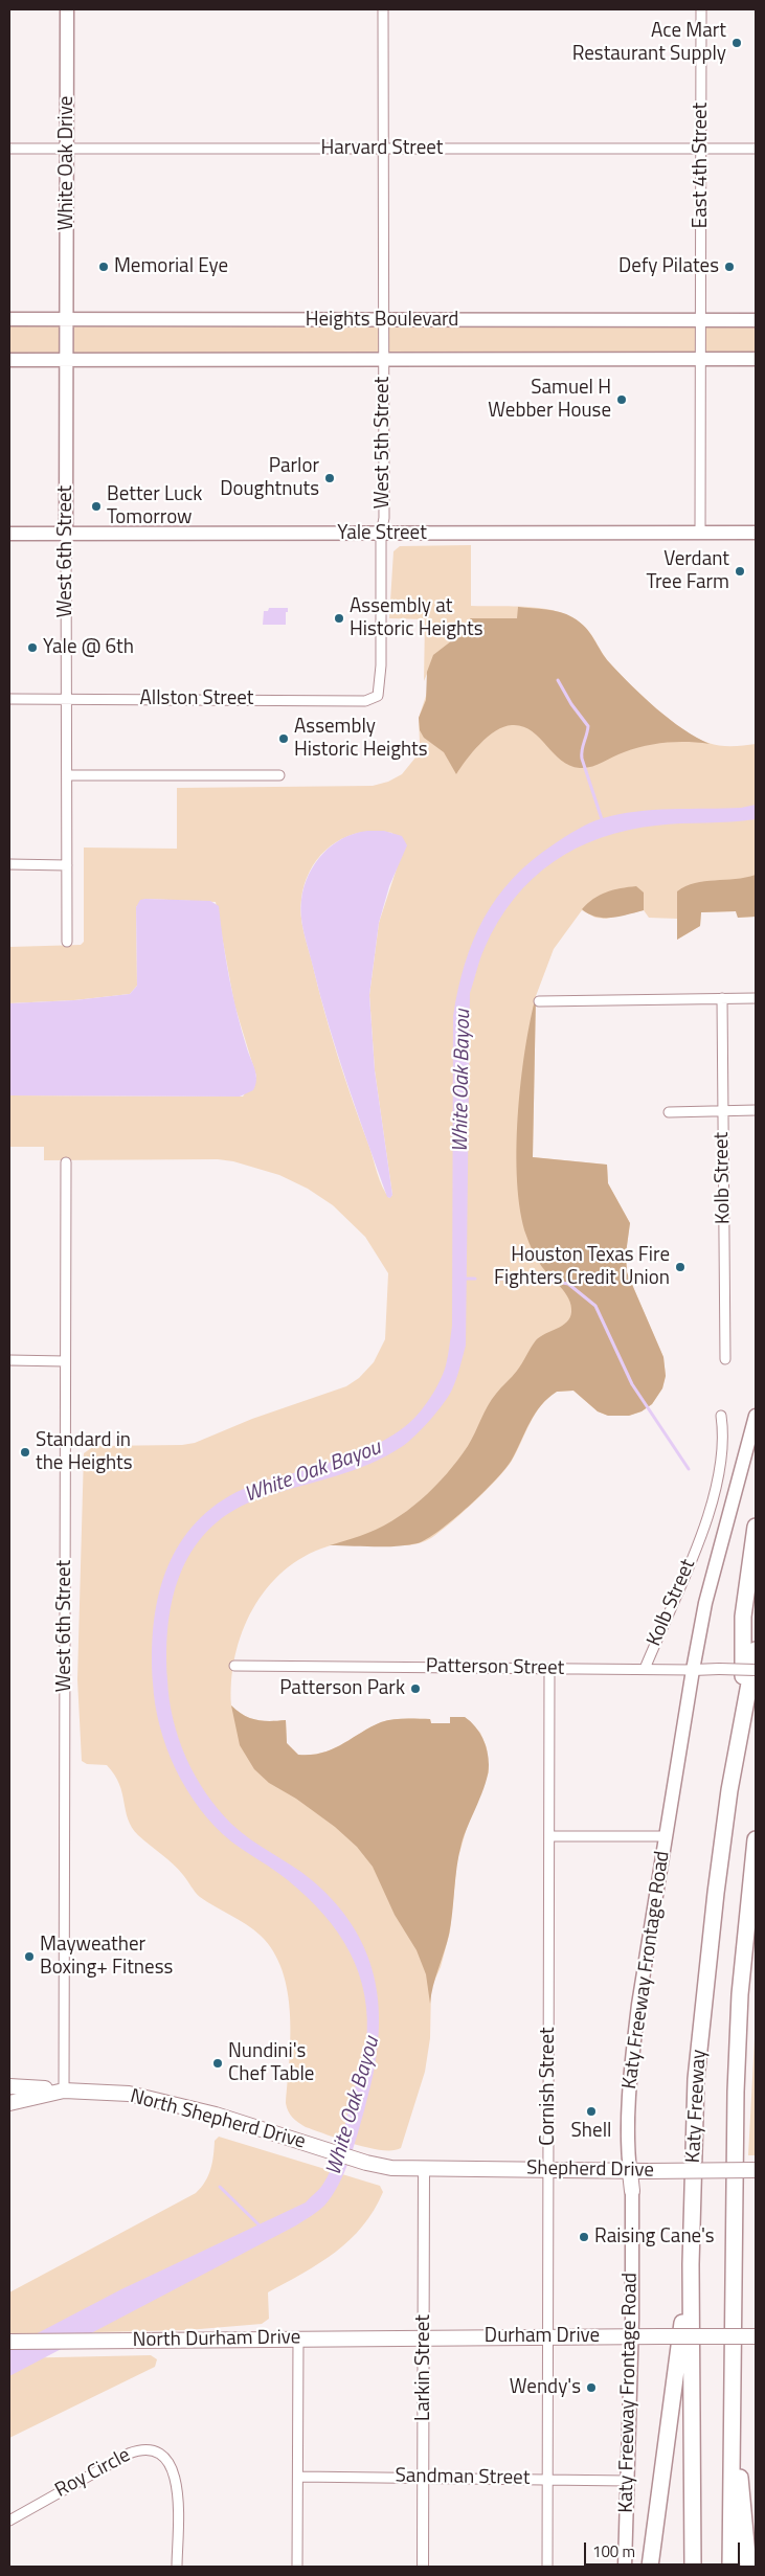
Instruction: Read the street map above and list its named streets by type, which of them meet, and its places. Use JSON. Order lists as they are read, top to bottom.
{
  "streets": {
    "highway": ["Katy Freeway"],
    "main road": [
      "White Oak Drive",
      "Heights Boulevard",
      "Yale Street",
      "West 6th Street",
      "Katy Freeway Frontage Road",
      "North Shepherd Drive",
      "Shepherd Drive",
      "Durham Drive",
      "North Durham Drive"
    ],
    "street": [
      "Harvard Street",
      "East 4th Street",
      "West 5th Street",
      "Allston Street",
      "Kolb Street",
      "Patterson Street",
      "Cornish Street",
      "Larkin Street",
      "Roy Circle",
      "Sandman Street"
    ]
  },
  "crossings": [
    ["Harvard Street", "White Oak Drive"],
    ["Harvard Street", "East 4th Street"],
    ["Harvard Street", "West 5th Street"],
    ["White Oak Drive", "Heights Boulevard"],
    ["White Oak Drive", "West 6th Street"],
    ["East 4th Street", "Heights Boulevard"],
    ["East 4th Street", "Yale Street"],
    ["Heights Boulevard", "West 5th Street"],
    ["Heights Boulevard", "West 6th Street"],
    ["West 5th Street", "Yale Street"],
    ["West 5th Street", "Allston Street"],
    ["Yale Street", "West 6th Street"],
    ["West 6th Street", "Allston Street"],
    ["West 6th Street", "North Shepherd Drive"],
    ["Kolb Street", "Patterson Street"],
    ["Patterson Street", "Katy Freeway Frontage Road"],
    ["Patterson Street", "Cornish Street"],
    ["Katy Freeway Frontage Road", "Shepherd Drive"],
    ["Katy Freeway Frontage Road", "Durham Drive"],
    ["Katy Freeway Frontage Road", "Sandman Street"],
    ["Cornish Street", "Shepherd Drive"],
    ["Cornish Street", "Durham Drive"],
    ["Cornish Street", "Sandman Street"],
    ["North Shepherd Drive", "Shepherd Drive"],
    ["North Shepherd Drive", "Larkin Street"],
    ["Shepherd Drive", "Larkin Street"],
    ["Durham Drive", "North Durham Drive"],
    ["Durham Drive", "Larkin Street"],
    ["North Durham Drive", "Larkin Street"],
    ["Larkin Street", "Sandman Street"]
  ],
  "water": ["White Oak Bayou"],
  "places": [
    "Ace Mart Restaurant Supply",
    "Memorial Eye",
    "Defy Pilates",
    "Samuel H Webber House",
    "Parlor Doughtnuts",
    "Better Luck Tomorrow",
    "Verdant Tree Farm",
    "Assembly at Historic Heights",
    "Yale @ 6th",
    "Assembly Historic Heights",
    "Houston Texas Fire Fighters Credit Union",
    "Standard in the Heights",
    "Patterson Park",
    "Mayweather Boxing+ Fitness",
    "Nundini's Chef Table",
    "Shell",
    "Raising Cane's",
    "Wendy's"
  ],
  "scale_bar": "100 m"
}
